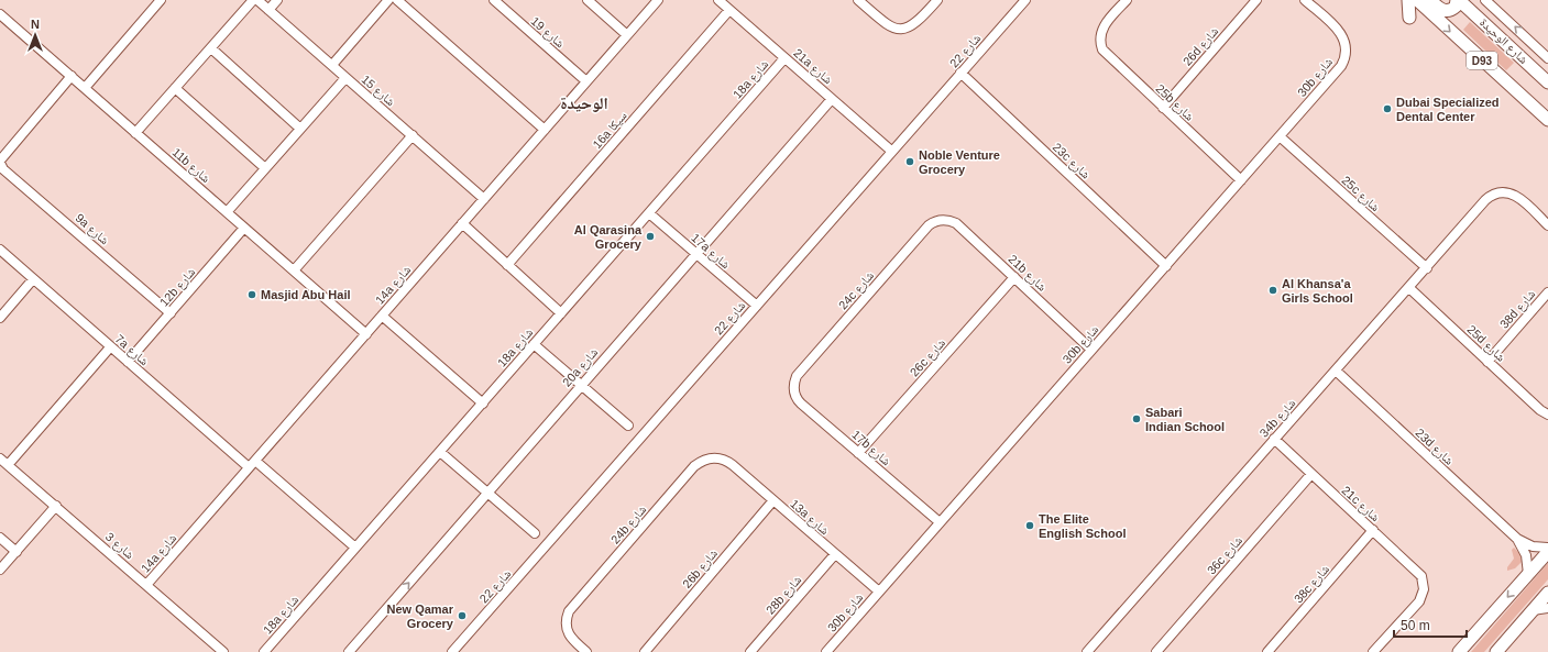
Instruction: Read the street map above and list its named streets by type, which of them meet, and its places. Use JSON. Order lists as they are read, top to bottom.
{
  "streets": {
    "main road": ["شارع الوحيدة", "D93"],
    "street": [
      "شارع 19",
      "26d شارع",
      "شارع 22",
      "21a شارع",
      "30b شارع",
      "18a شارع",
      "شارع 15",
      "25b شارع",
      "16a سيكا",
      "23c شارع",
      "11b شارع",
      "25c شارع",
      "9a شارع",
      "17a شارع",
      "21b شارع",
      "14a شارع",
      "12b شارع",
      "24c شارع",
      "38d شارع",
      "25d شارع",
      "7a شارع",
      "26c شارع",
      "20a شارع",
      "34b شارع",
      "23d شارع",
      "17b شارع",
      "21c شارع",
      "13a شارع",
      "24b شارع",
      "شارع 3",
      "36c شارع",
      "26b شارع",
      "38c شارع",
      "28b شارع"
    ]
  },
  "crossings": [
    ["شارع 19", "14a شارع"],
    ["26d شارع", "25b شارع"],
    ["شارع 22", "21a شارع"],
    ["شارع 22", "23c شارع"],
    ["شارع 22", "17a شارع"],
    ["21a شارع", "18a شارع"],
    ["21a شارع", "16a سيكا"],
    ["21a شارع", "20a شارع"],
    ["30b شارع", "25b شارع"],
    ["30b شارع", "23c شارع"],
    ["30b شارع", "25c شارع"],
    ["30b شارع", "21b شارع"],
    ["30b شارع", "17b شارع"],
    ["30b شارع", "13a شارع"],
    ["18a شارع", "17a شارع"],
    ["18a شارع", "7a شارع"],
    ["شارع 15", "14a شارع"],
    ["11b شارع", "9a شارع"],
    ["11b شارع", "14a شارع"],
    ["11b شارع", "12b شارع"],
    ["25c شارع", "34b شارع"],
    ["9a شارع", "12b شارع"],
    ["17a شارع", "20a شارع"],
    ["21b شارع", "24c شارع"],
    ["21b شارع", "26c شارع"],
    ["14a شارع", "7a شارع"],
    ["14a شارع", "شارع 3"],
    ["12b شارع", "7a شارع"],
    ["24c شارع", "17b شارع"],
    ["38d شارع", "25d شارع"],
    ["25d شارع", "34b شارع"],
    ["26c شارع", "17b شارع"],
    ["34b شارع", "23d شارع"],
    ["34b شارع", "21c شارع"],
    ["21c شارع", "36c شارع"],
    ["21c شارع", "38c شارع"],
    ["13a شارع", "24b شارع"],
    ["13a شارع", "26b شارع"],
    ["13a شارع", "28b شارع"]
  ],
  "districts": ["الوحيدة"],
  "places": [
    "Dubai Specialized Dental Center",
    "Noble Venture Grocery",
    "Al Qarasina Grocery",
    "Al Khansa'a Girls School",
    "Masjid Abu Hail",
    "Sabari Indian School",
    "The Elite English School",
    "New Qamar Grocery"
  ],
  "scale_bar": "50 m",
  "north": "top"
}
